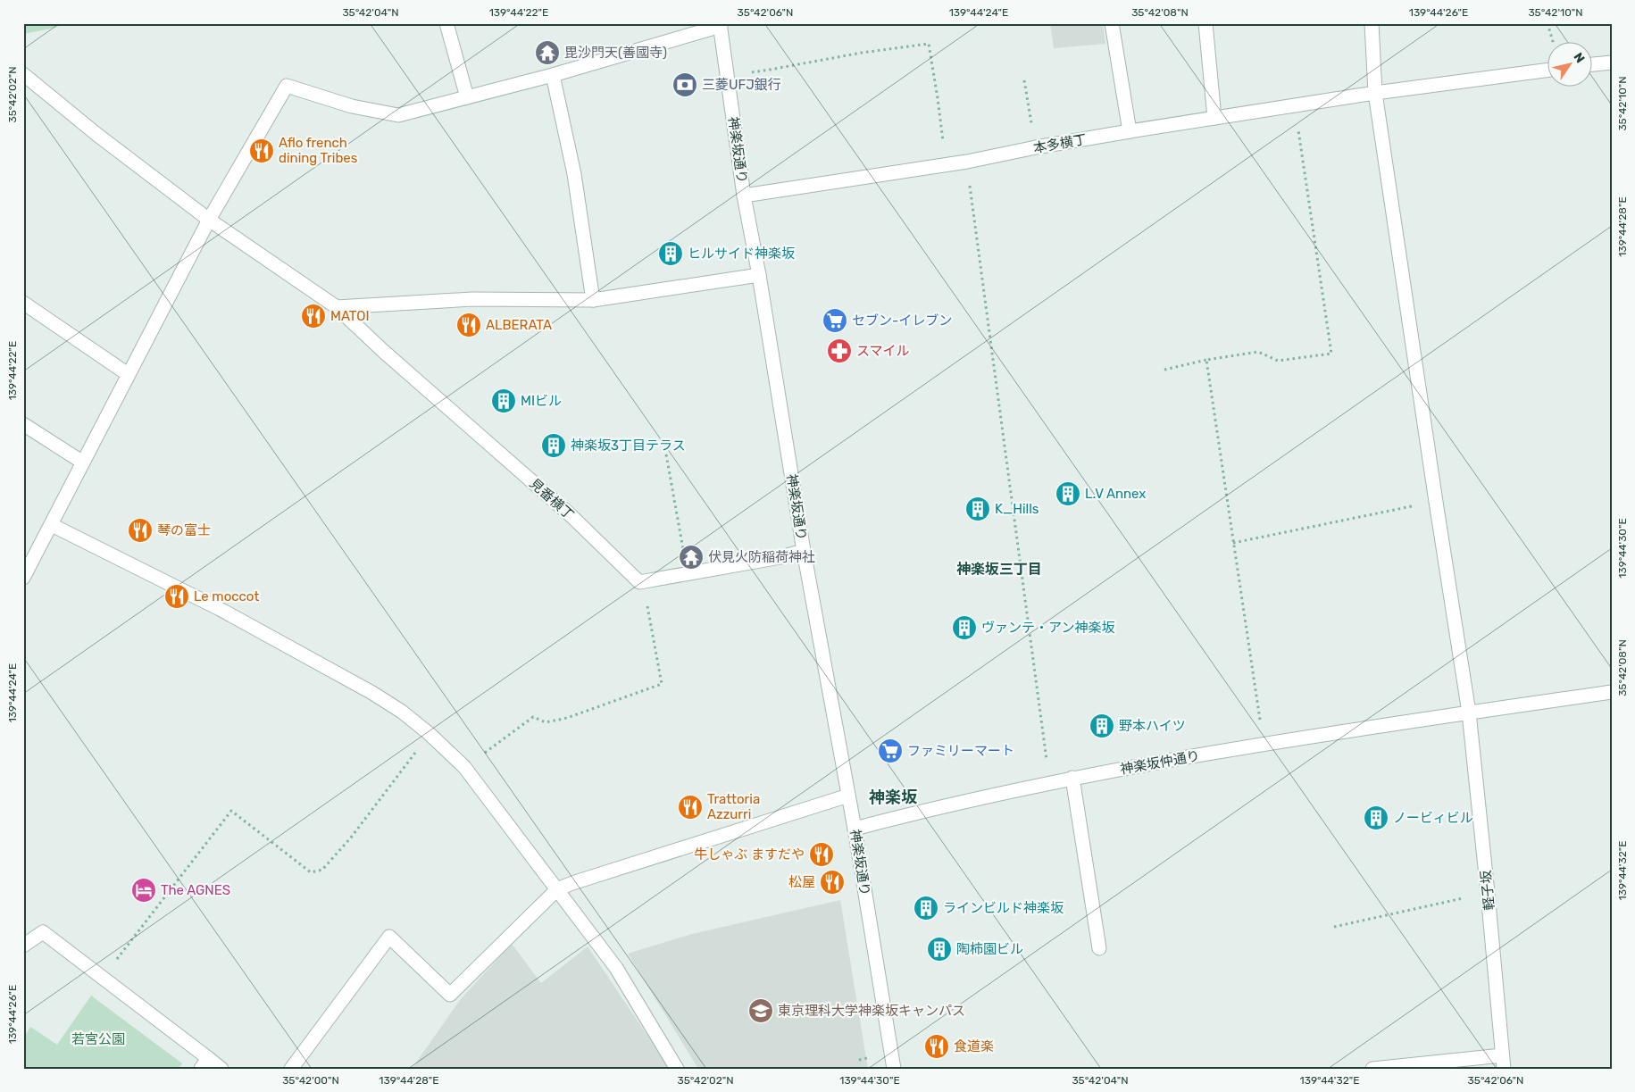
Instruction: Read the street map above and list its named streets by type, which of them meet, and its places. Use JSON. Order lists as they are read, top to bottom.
{
  "streets": {
    "street": [
      "本多横丁",
      "神楽坂通り",
      "見番横丁",
      "神楽坂仲通り",
      "軽子坂"
    ]
  },
  "crossings": [
    ["本多横丁", "神楽坂通り"],
    ["本多横丁", "軽子坂"],
    ["神楽坂通り", "神楽坂仲通り"],
    ["神楽坂仲通り", "軽子坂"]
  ],
  "districts": ["神楽坂三丁目", "神楽坂"],
  "parks": ["若宮公園"],
  "places": {
    "temple": ["毘沙門天(善國寺)", "伏見火防稲荷神社"],
    "bank": ["三菱UFJ銀行"],
    "restaurant": [
      "Aflo french dining Tribes",
      "MATOI",
      "ALBERATA",
      "琴の富士",
      "Le moccot",
      "Trattoria Azzurri",
      "牛しゃぶ ますだや",
      "松屋",
      "食道楽"
    ],
    "building": [
      "ヒルサイド神楽坂",
      "MIビル",
      "神楽坂3丁目テラス",
      "L.V Annex",
      "K_Hills",
      "ヴァンテ・アン神楽坂",
      "野本ハイツ",
      "ノービィビル",
      "ラインビルド神楽坂",
      "陶柿園ビル"
    ],
    "supermarket": ["セブン-イレブン", "ファミリーマート"],
    "pharmacy": ["スマイル"],
    "hotel": ["The AGNES"],
    "school or university": ["東京理科大学神楽坂キャンパス"]
  },
  "north": "top right",
  "coordinates": [
    "35°42'04\"N",
    "139°44'22\"E",
    "35°42'06\"N",
    "139°44'24\"E",
    "35°42'08\"N",
    "139°44'26\"E",
    "35°42'10\"N",
    "35°42'02\"N",
    "139°44'28\"E",
    "139°44'30\"E",
    "139°44'32\"E",
    "35°42'00\"N"
  ]
}
